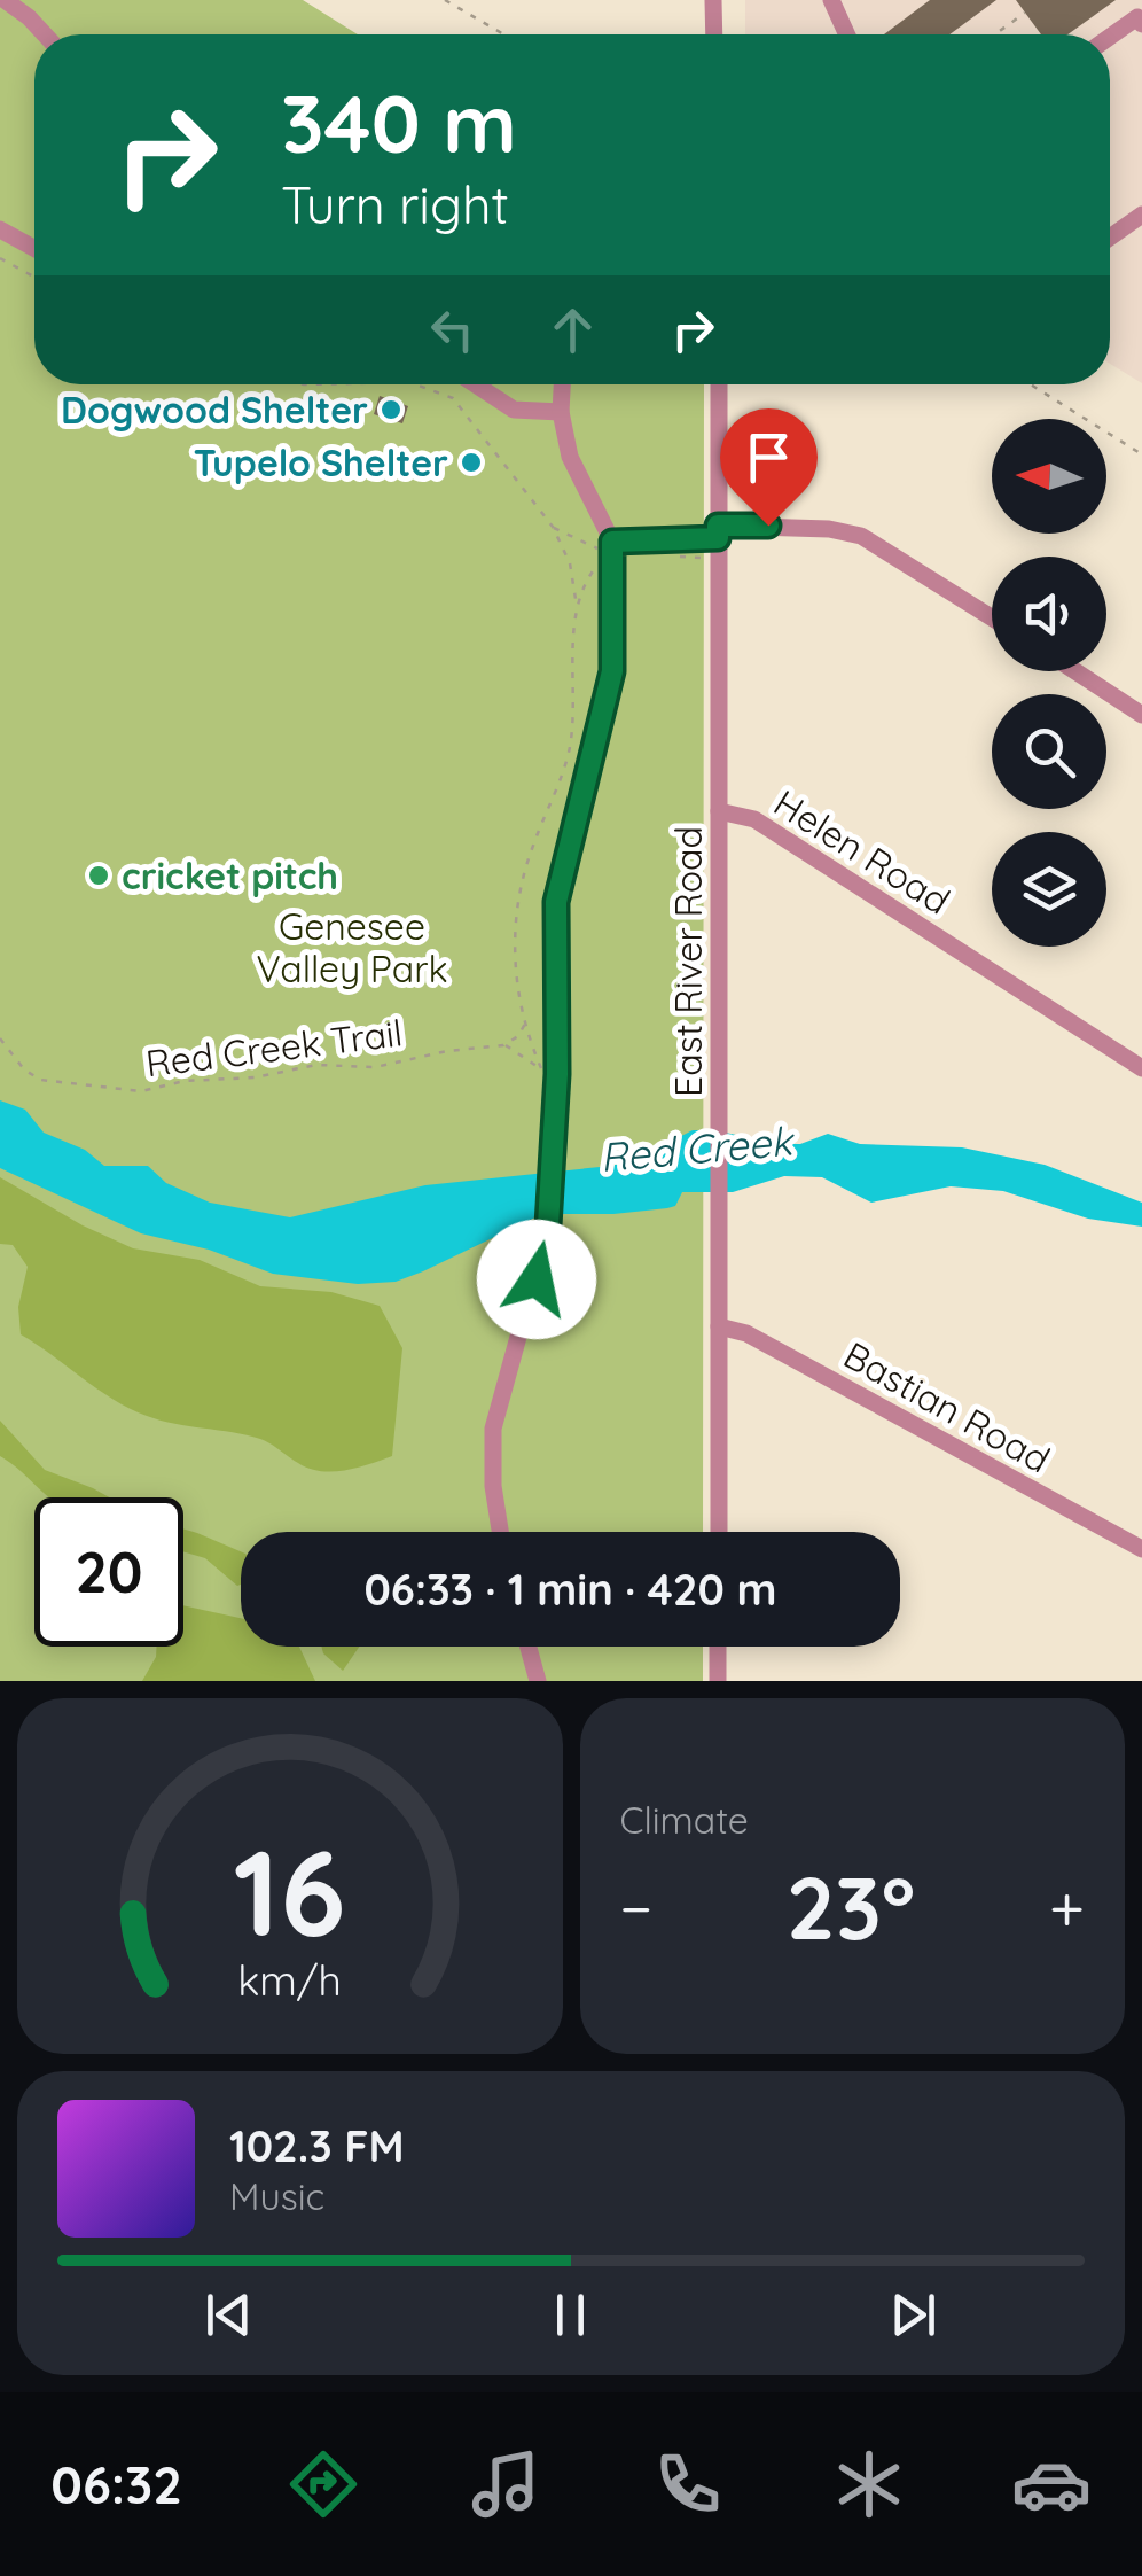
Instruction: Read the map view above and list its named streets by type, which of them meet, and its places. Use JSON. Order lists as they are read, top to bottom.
{
  "streets": {
    "street": ["Helen Road", "East River Road", "Bastian Road"],
    "path": ["Red Creek Trail"]
  },
  "crossings": [
    ["Helen Road", "East River Road"],
    ["East River Road", "Bastian Road"]
  ],
  "water": ["Red Creek"],
  "parks": ["Genesee Valley Park"],
  "places": ["Dogwood Shelter", "Tupelo Shelter", "cricket pitch"],
  "north": "left",
  "page": {
    "turn": ["340 m", "Turn right"],
    "limit": "20",
    "trip": "06:33 · 1 min · 420 m",
    "tile": "Climate",
    "heat": ["−", "23°", "+"],
    "song": ["102.3 FM", "Music"],
    "tabs": "06:32",
    "gauge": ["16", "km/h"]
  }
}
